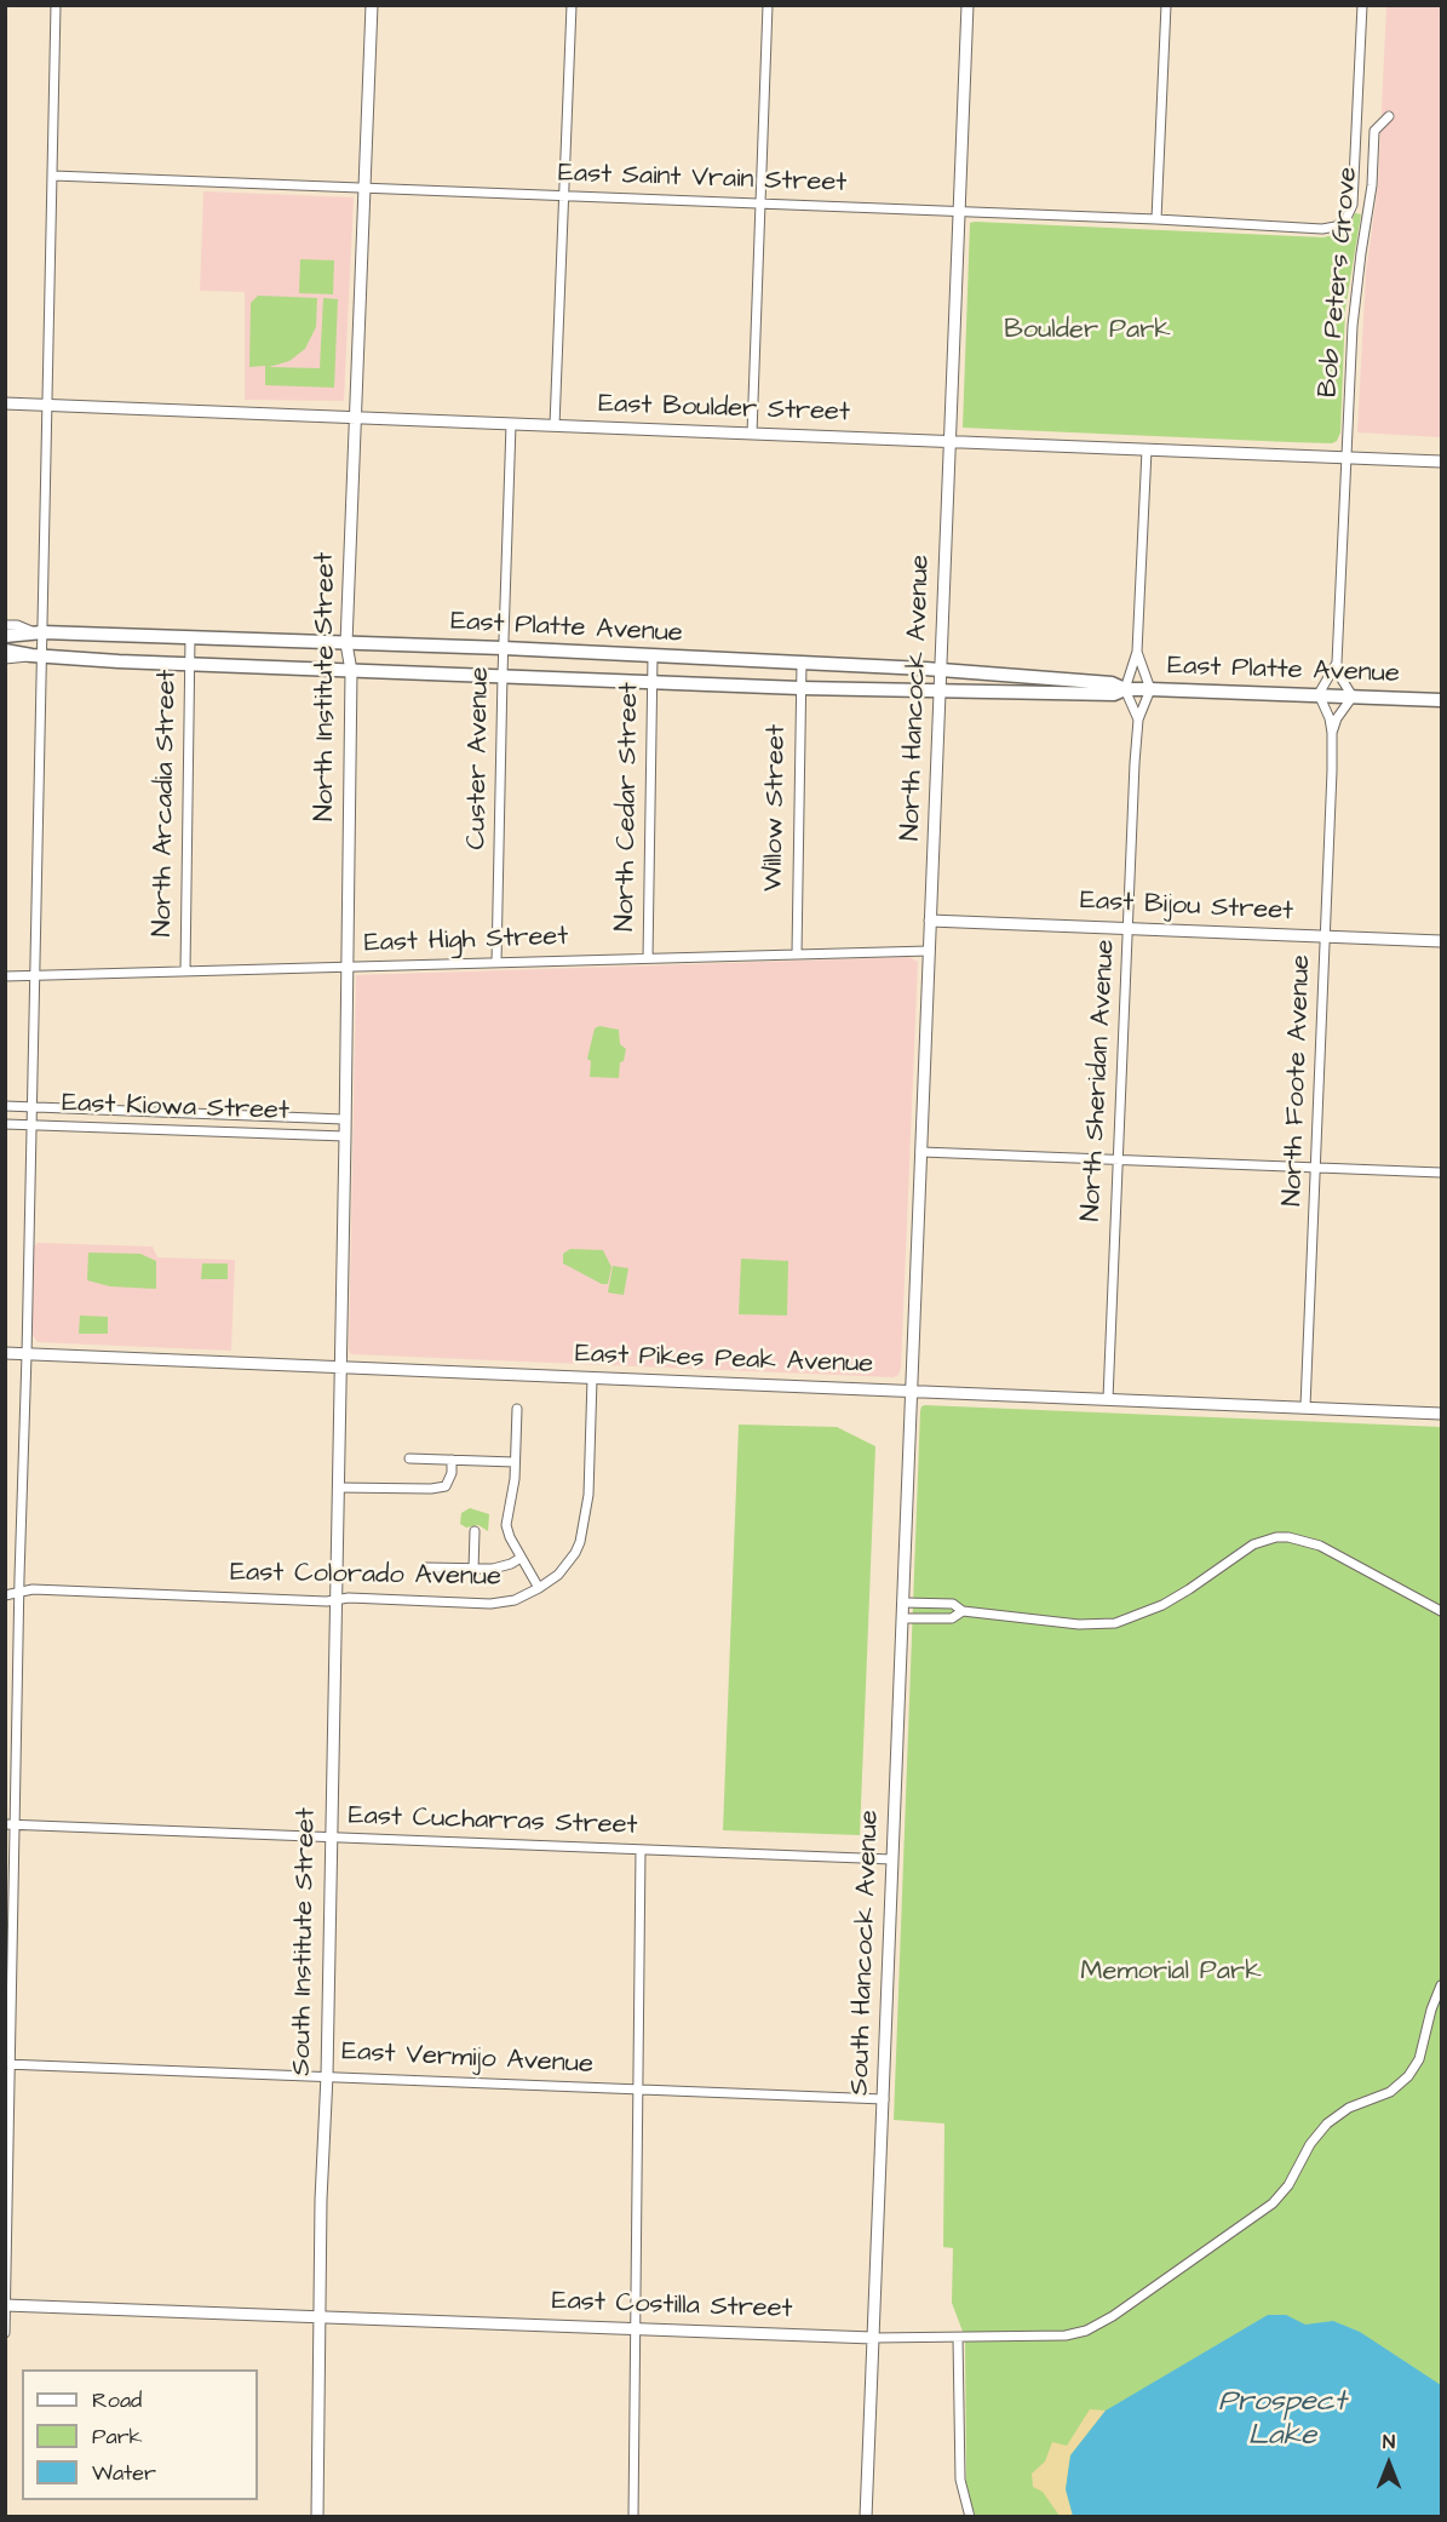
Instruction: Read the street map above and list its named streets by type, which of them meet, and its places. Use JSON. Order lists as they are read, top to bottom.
{
  "streets": {
    "main road": ["East Platte Avenue"],
    "street": [
      "East Saint Vrain Street",
      "Bob Peters Grove",
      "East Boulder Street",
      "North Institute Street",
      "North Hancock Avenue",
      "Custer Avenue",
      "North Arcadia Street",
      "North Cedar Street",
      "Willow Street",
      "East Bijou Street",
      "East High Street",
      "North Sheridan Avenue",
      "North Foote Avenue",
      "East Kiowa Street",
      "East Pikes Peak Avenue",
      "East Colorado Avenue",
      "East Cucharras Street",
      "South Institute Street",
      "South Hancock Avenue",
      "East Vermijo Avenue",
      "East Costilla Street"
    ]
  },
  "crossings": [
    ["East Saint Vrain Street", "North Institute Street"],
    ["East Saint Vrain Street", "North Hancock Avenue"],
    ["Bob Peters Grove", "East Boulder Street"],
    ["East Boulder Street", "North Institute Street"],
    ["East Boulder Street", "North Hancock Avenue"],
    ["East Boulder Street", "Custer Avenue"],
    ["East Platte Avenue", "North Institute Street"],
    ["East Platte Avenue", "North Hancock Avenue"],
    ["East Platte Avenue", "Custer Avenue"],
    ["East Platte Avenue", "North Arcadia Street"],
    ["East Platte Avenue", "North Cedar Street"],
    ["East Platte Avenue", "Willow Street"],
    ["East Platte Avenue", "North Sheridan Avenue"],
    ["East Platte Avenue", "North Foote Avenue"],
    ["North Institute Street", "East High Street"],
    ["North Institute Street", "East Kiowa Street"],
    ["North Institute Street", "East Pikes Peak Avenue"],
    ["North Institute Street", "South Institute Street"],
    ["North Hancock Avenue", "East Bijou Street"],
    ["North Hancock Avenue", "East High Street"],
    ["North Hancock Avenue", "East Pikes Peak Avenue"],
    ["North Hancock Avenue", "South Hancock Avenue"],
    ["Custer Avenue", "East High Street"],
    ["North Arcadia Street", "East High Street"],
    ["North Cedar Street", "East High Street"],
    ["Willow Street", "East High Street"],
    ["East Bijou Street", "North Sheridan Avenue"],
    ["East Bijou Street", "North Foote Avenue"],
    ["North Sheridan Avenue", "East Pikes Peak Avenue"],
    ["North Foote Avenue", "East Pikes Peak Avenue"],
    ["East Pikes Peak Avenue", "East Colorado Avenue"],
    ["East Pikes Peak Avenue", "South Institute Street"],
    ["East Pikes Peak Avenue", "South Hancock Avenue"],
    ["East Colorado Avenue", "South Institute Street"],
    ["East Cucharras Street", "South Institute Street"],
    ["East Cucharras Street", "South Hancock Avenue"],
    ["South Institute Street", "East Vermijo Avenue"],
    ["South Institute Street", "East Costilla Street"],
    ["South Hancock Avenue", "East Vermijo Avenue"],
    ["South Hancock Avenue", "East Costilla Street"]
  ],
  "water": ["Prospect Lake"],
  "parks": ["Boulder Park", "Memorial Park"],
  "legend": ["Road", "Park", "Water"],
  "north": "top"
}
